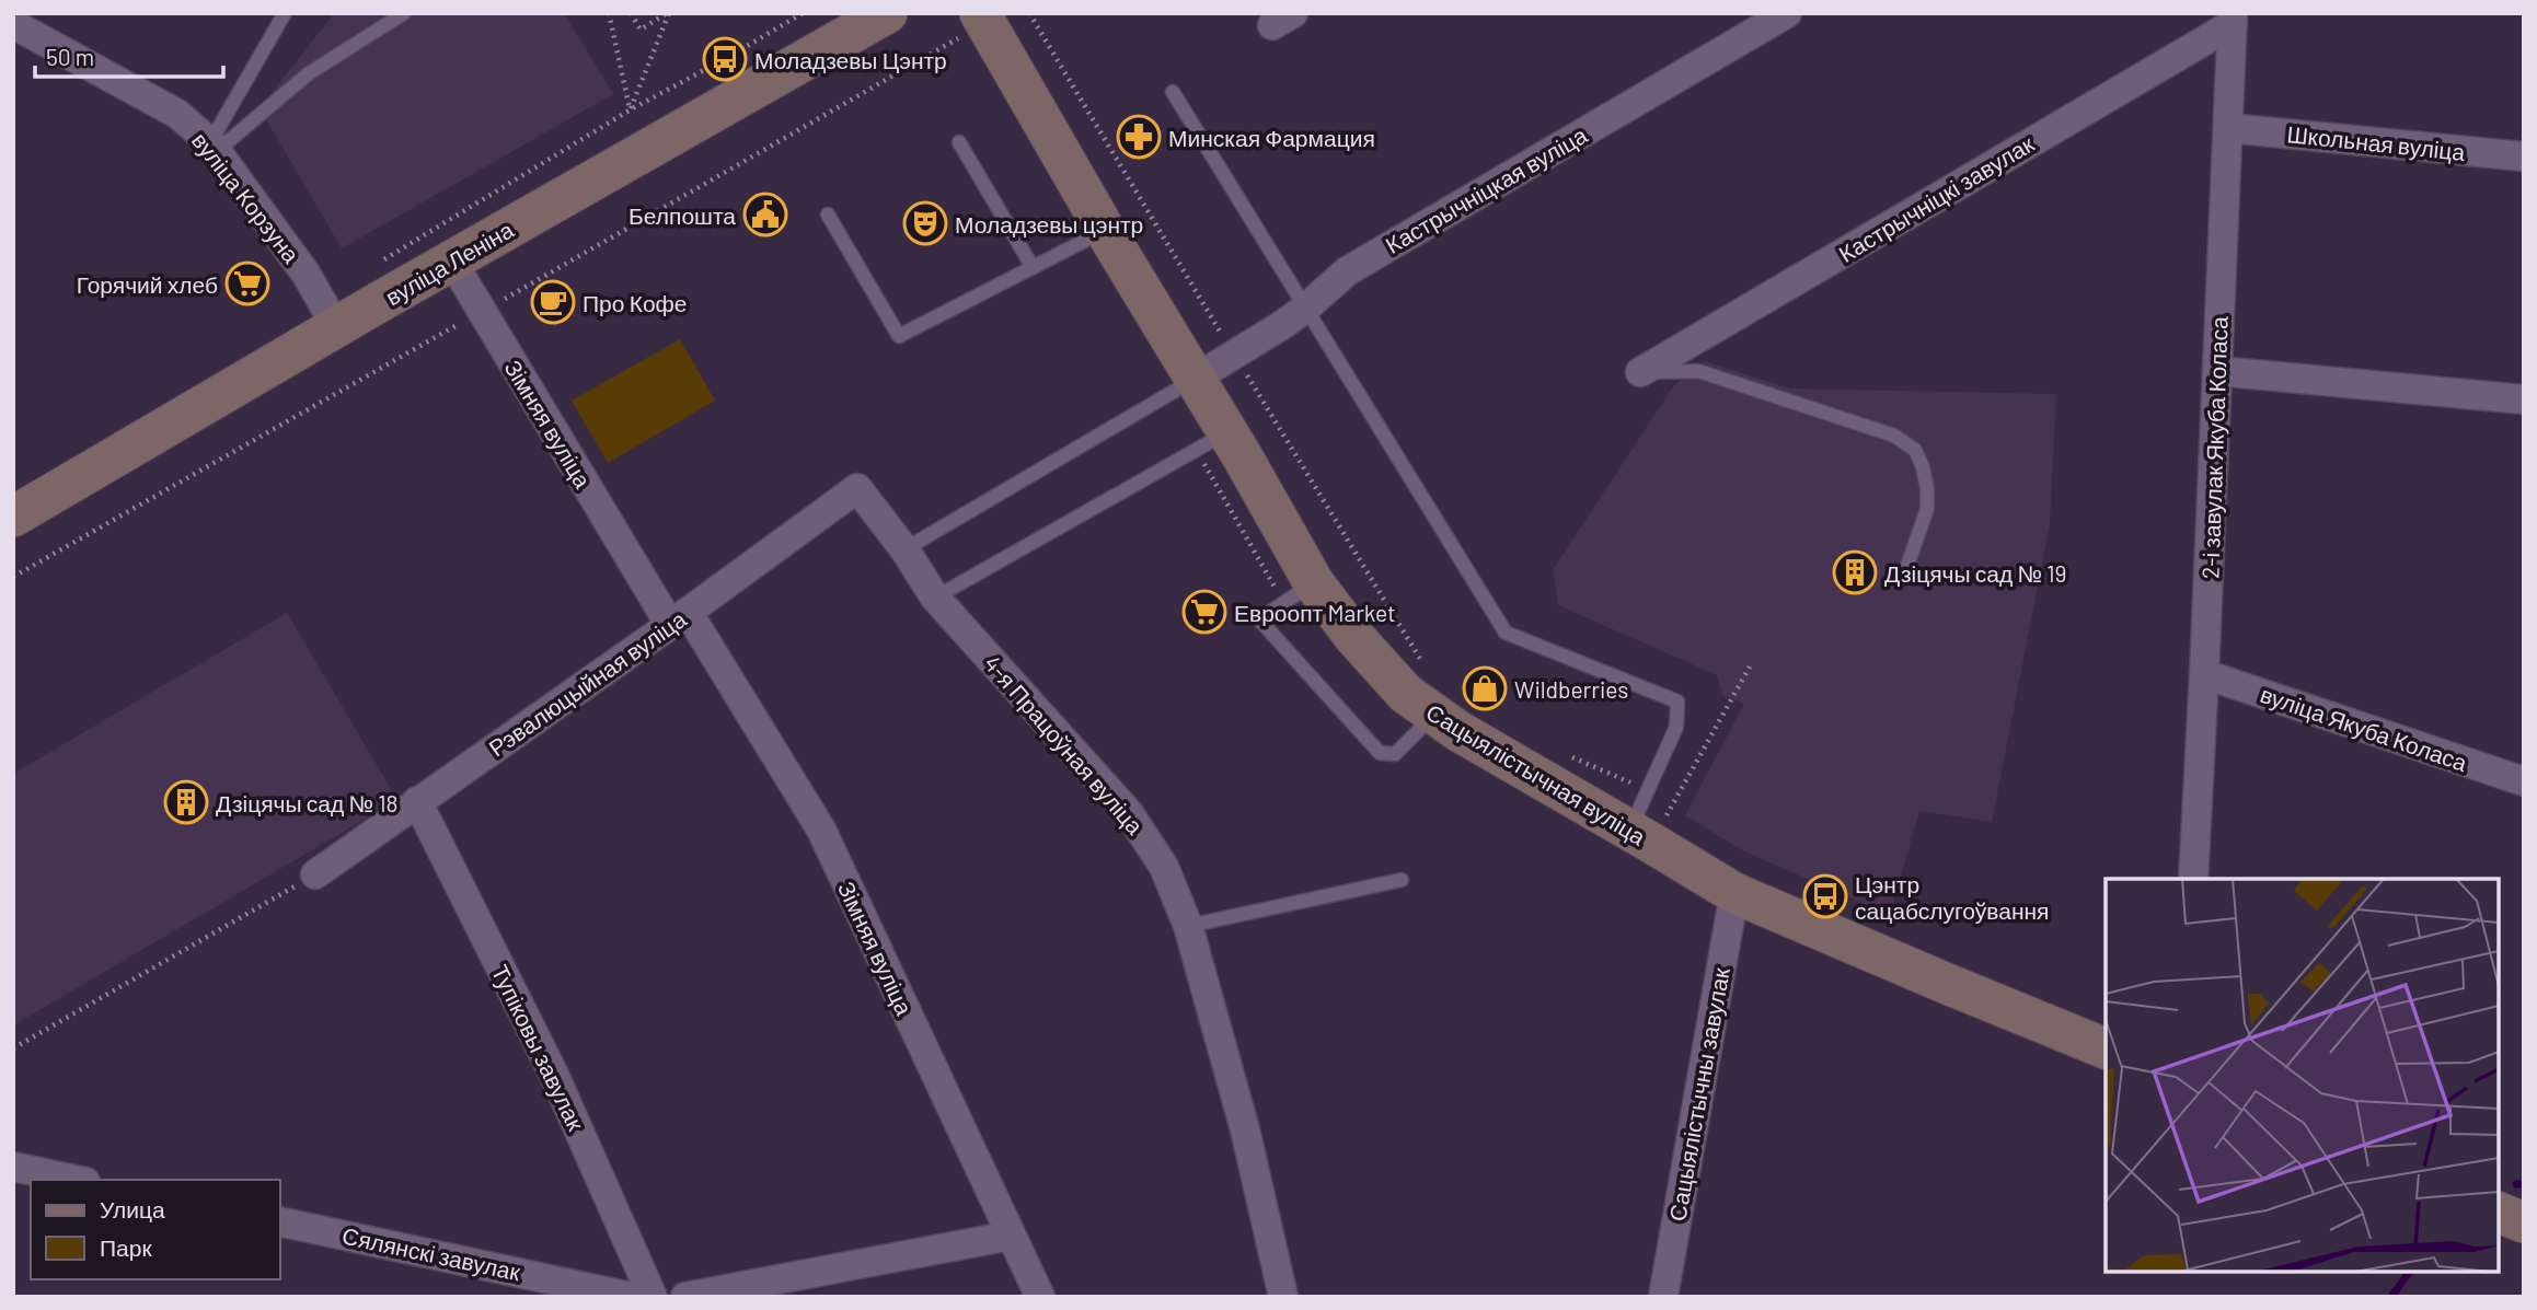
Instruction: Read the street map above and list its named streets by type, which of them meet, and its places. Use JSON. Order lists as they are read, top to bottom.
{
  "streets": {
    "main road": ["вуліца Леніна", "Сацыялістычная вуліца"],
    "street": [
      "Школьная вуліца",
      "Кастрычніцкая вуліца",
      "вуліца Корзуна",
      "Кастрычніцкі завулак",
      "Зімняя вуліца",
      "2-і завулак Якуба Коласа",
      "Рэвалюцыйная вуліца",
      "вуліца Якуба Коласа",
      "4-я Працоўная вуліца",
      "Тупіковы завулак",
      "Сацыялістычны завулак",
      "Сялянскі завулак"
    ]
  },
  "crossings": [
    ["Школьная вуліца", "2-і завулак Якуба Коласа"],
    ["Кастрычніцкая вуліца", "Сацыялістычная вуліца"],
    ["вуліца Корзуна", "вуліца Леніна"],
    ["Кастрычніцкі завулак", "2-і завулак Якуба Коласа"],
    ["вуліца Леніна", "Зімняя вуліца"],
    ["Зімняя вуліца", "Рэвалюцыйная вуліца"],
    ["2-і завулак Якуба Коласа", "вуліца Якуба Коласа"],
    ["Рэвалюцыйная вуліца", "4-я Працоўная вуліца"],
    ["Рэвалюцыйная вуліца", "Тупіковы завулак"],
    ["Сацыялістычная вуліца", "Сацыялістычны завулак"]
  ],
  "places": {
    "bus stop": ["Моладзевы Цэнтр", "Цэнтр сацабслугоўвання"],
    "pharmacy": ["Минская Фармация"],
    "public building": ["Белпошта"],
    "theatre": ["Моладзевы цэнтр"],
    "supermarket": ["Горячий хлеб", "Евроопт Market"],
    "cafe": ["Про Кофе"],
    "building": ["Дзіцячы сад № 19", "Дзіцячы сад № 18"],
    "shop": ["Wildberries"]
  },
  "legend": ["Улица", "Парк"],
  "scale_bar": "50 m"
}
